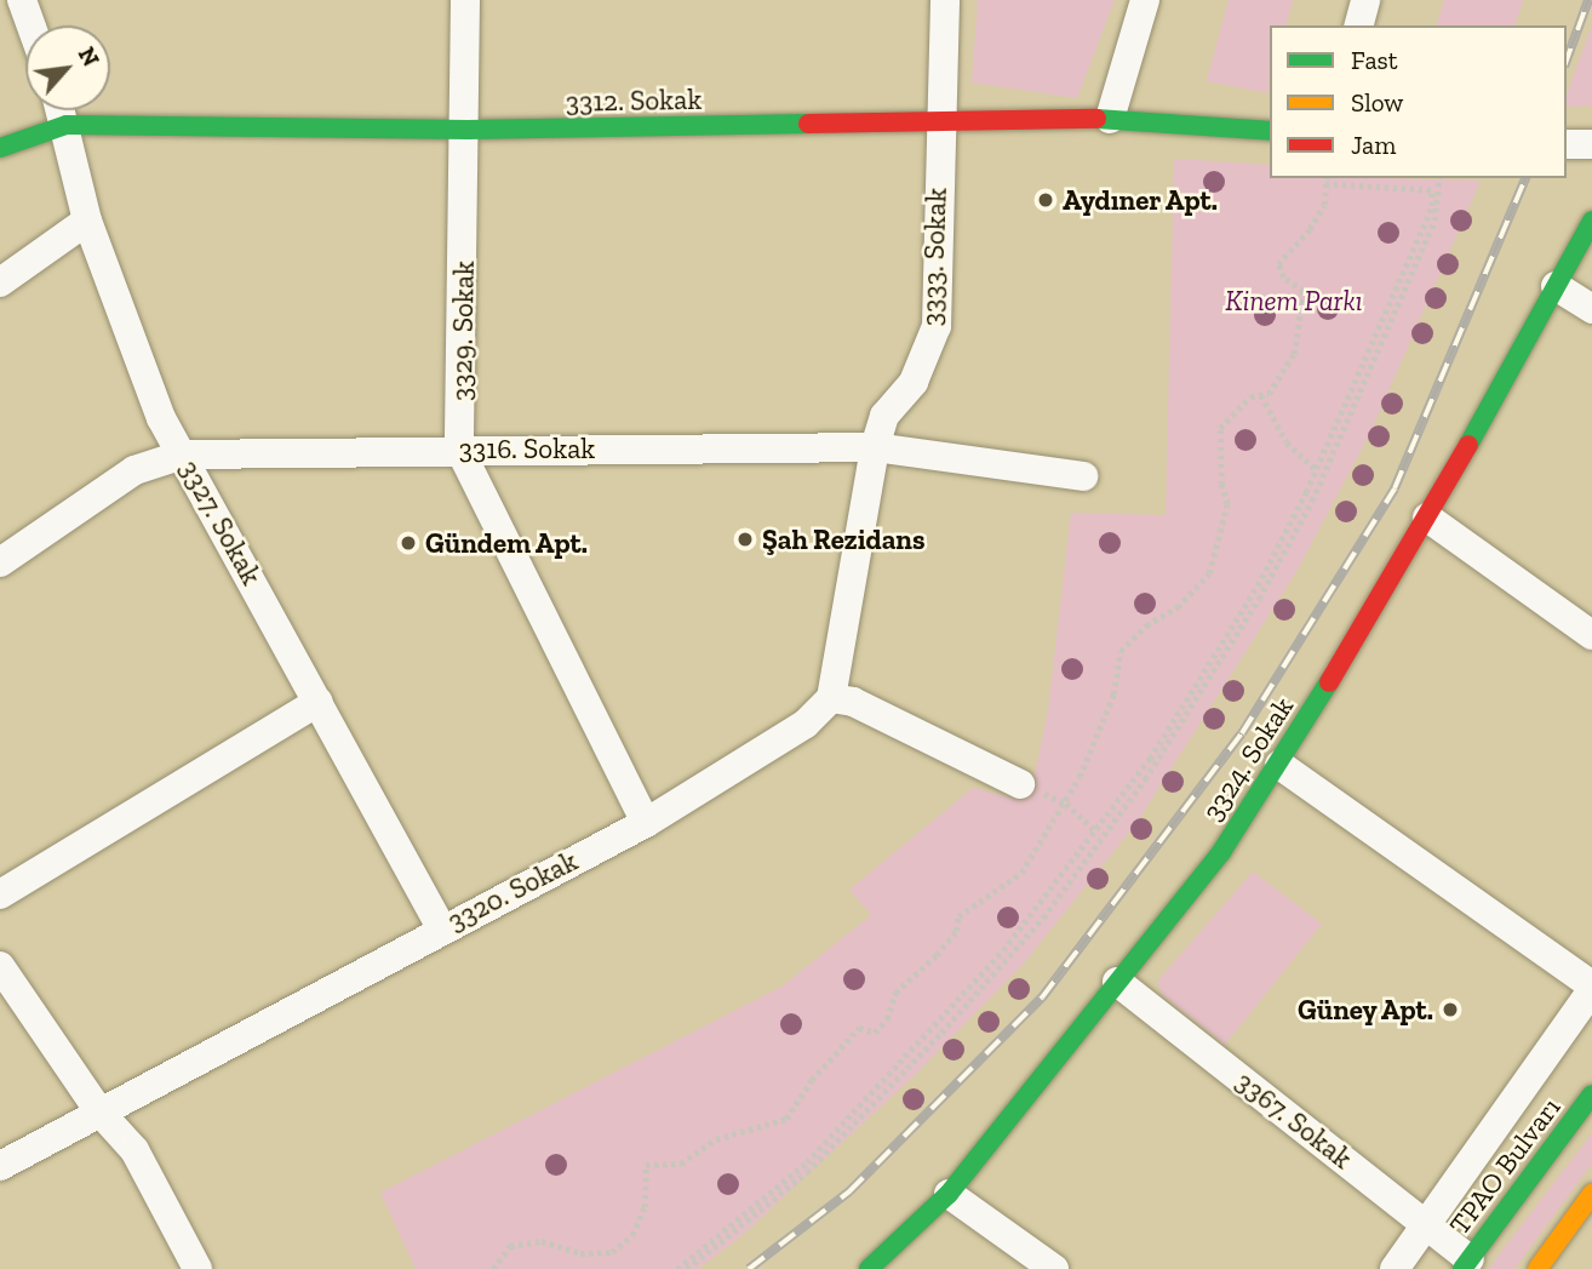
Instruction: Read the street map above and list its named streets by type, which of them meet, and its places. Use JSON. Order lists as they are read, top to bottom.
{
  "streets": {
    "main road": ["3312. Sokak", "3324. Sokak", "TPAO Bulvarı"],
    "street": [
      "3333. Sokak",
      "3329. Sokak",
      "3316. Sokak",
      "3327. Sokak",
      "3320. Sokak",
      "3367. Sokak"
    ]
  },
  "crossings": [
    ["3312. Sokak", "3333. Sokak"],
    ["3312. Sokak", "3329. Sokak"],
    ["3312. Sokak", "3327. Sokak"],
    ["3333. Sokak", "3316. Sokak"],
    ["3333. Sokak", "3320. Sokak"],
    ["3329. Sokak", "3316. Sokak"],
    ["3329. Sokak", "3320. Sokak"],
    ["3316. Sokak", "3327. Sokak"],
    ["3327. Sokak", "3320. Sokak"],
    ["3324. Sokak", "3367. Sokak"],
    ["3367. Sokak", "TPAO Bulvarı"]
  ],
  "parks": ["Kinem Parkı"],
  "places": [
    "Aydıner Apt.",
    "Şah Rezidans",
    "Gündem Apt.",
    "Güney Apt."
  ],
  "legend": ["Fast", "Slow", "Jam"],
  "north": "top right"
}
